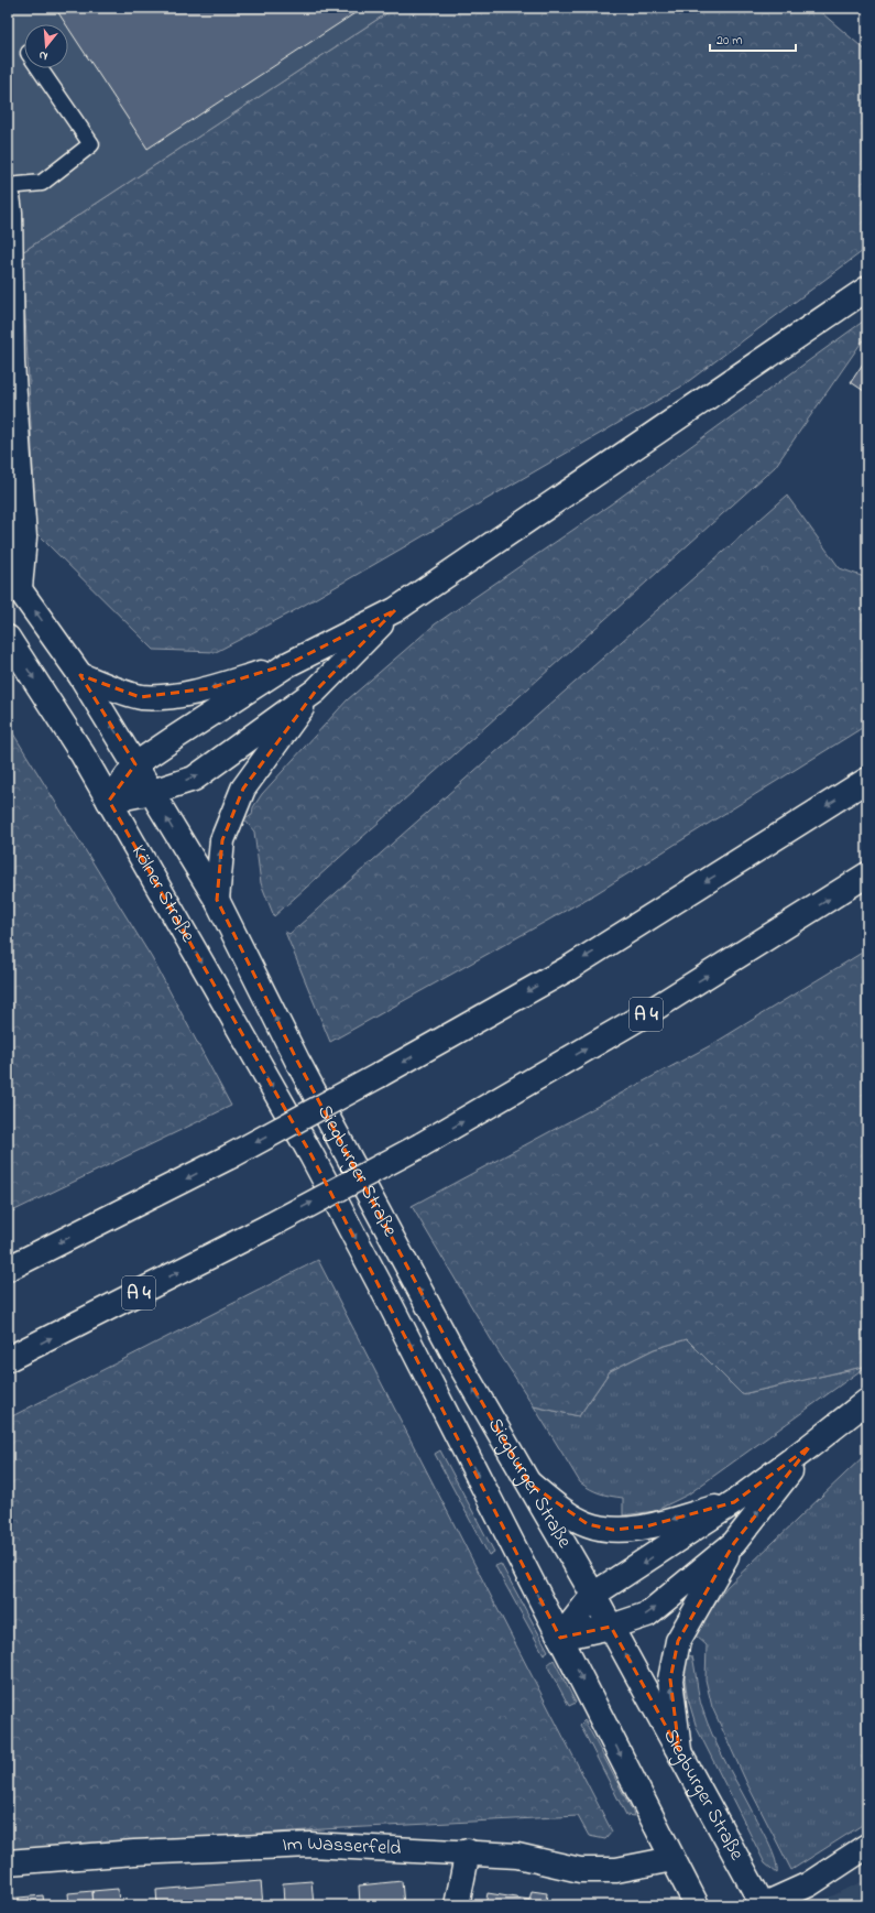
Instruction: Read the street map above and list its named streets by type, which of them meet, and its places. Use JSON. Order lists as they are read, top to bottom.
{
  "streets": {
    "main road": [
      "Kölner Straße",
      "A 4",
      "Siegburger Straße",
      "Im Wasserfeld"
    ]
  },
  "crossings": [
    ["Kölner Straße", "Siegburger Straße"],
    ["Siegburger Straße", "Im Wasserfeld"]
  ],
  "scale_bar": "20 m",
  "north": "bottom"
}
